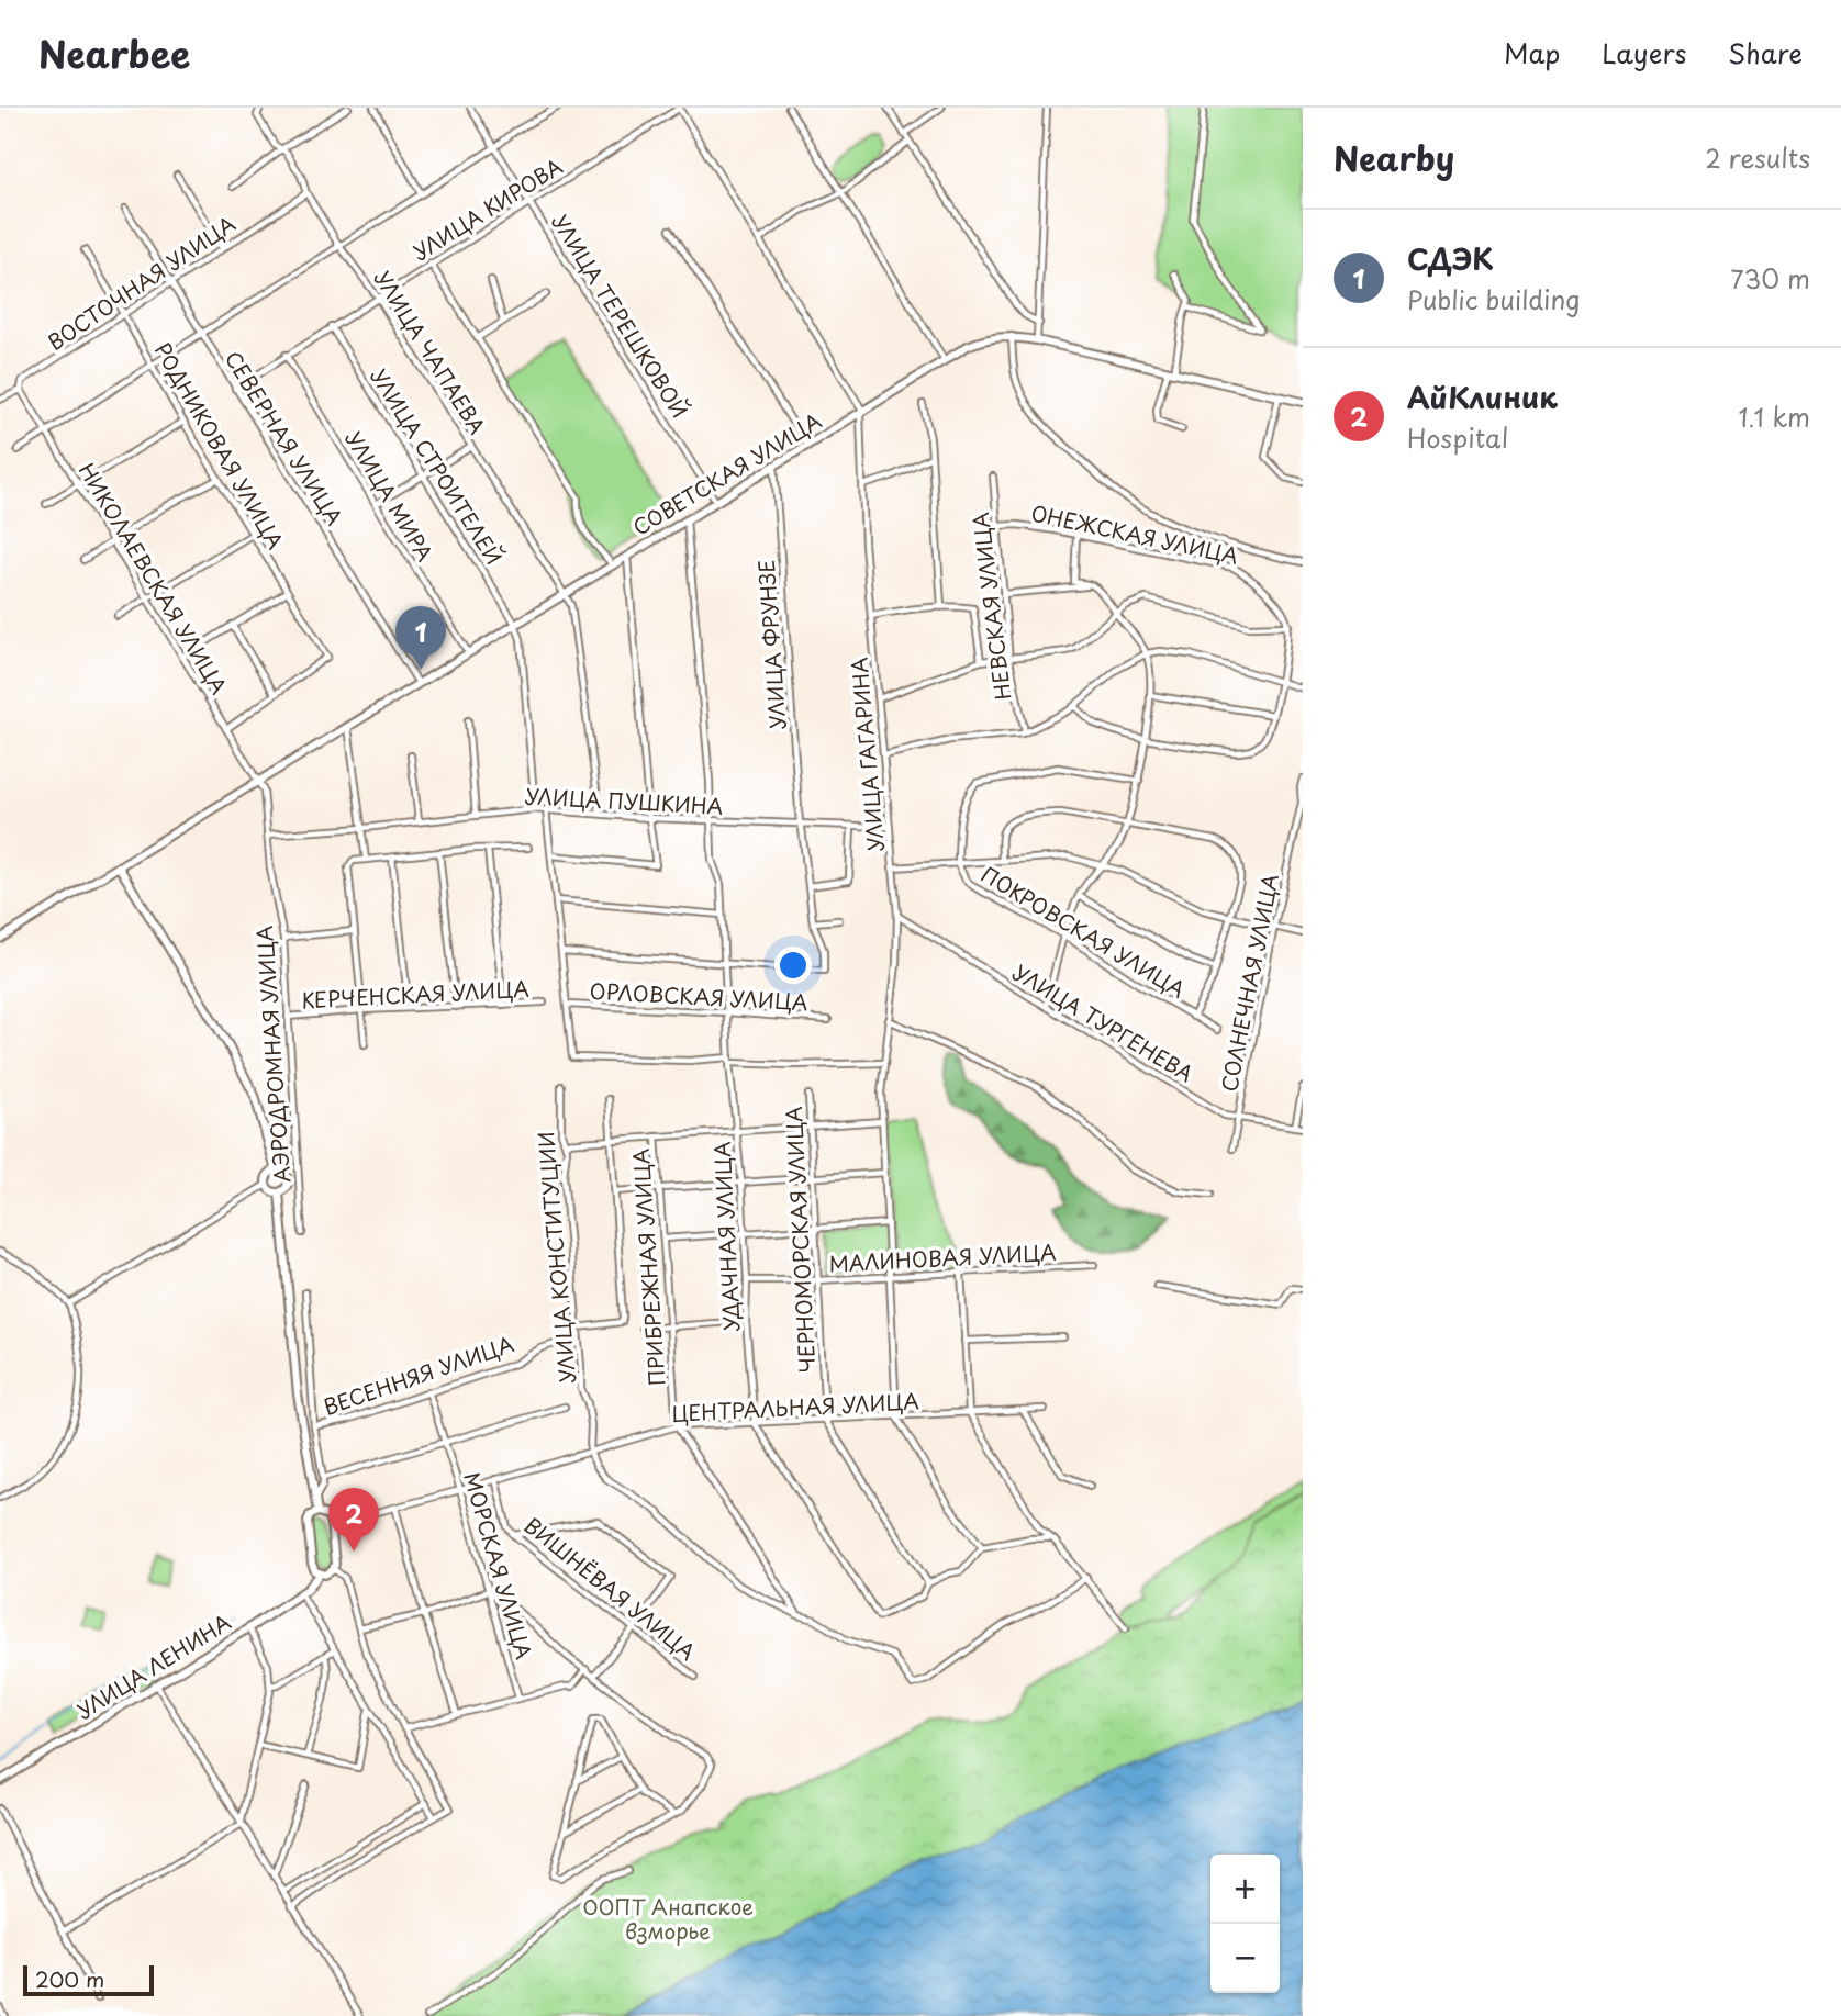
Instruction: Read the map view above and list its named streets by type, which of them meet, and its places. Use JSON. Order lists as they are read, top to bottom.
{
  "streets": {
    "main road": ["СОВЕТСКАЯ УЛИЦА", "УЛИЦА ЛЕНИНА"],
    "street": [
      "УЛИЦА КИРОВА",
      "ВОСТОЧНАЯ УЛИЦА",
      "УЛИЦА ТЕРЕШКОВОЙ",
      "УЛИЦА ЧАПАЕВА",
      "СЕВЕРНАЯ УЛИЦА",
      "РОДНИКОВАЯ УЛИЦА",
      "УЛИЦА СТРОИТЕЛЕЙ",
      "УЛИЦА МИРА",
      "ОНЕЖСКАЯ УЛИЦА",
      "НИКОЛАЕВСКАЯ УЛИЦА",
      "НЕВСКАЯ УЛИЦА",
      "УЛИЦА ФРУНЗЕ",
      "УЛИЦА ГАГАРИНА",
      "УЛИЦА ПУШКИНА",
      "ПОКРОВСКАЯ УЛИЦА",
      "СОЛНЕЧНАЯ УЛИЦА",
      "КЕРЧЕНСКАЯ УЛИЦА",
      "ОРЛОВСКАЯ УЛИЦА",
      "УЛИЦА ТУРГЕНЕВА",
      "АЭРОДРОМНАЯ УЛИЦА",
      "УДАЧНАЯ УЛИЦА",
      "ЧЕРНОМОРСКАЯ УЛИЦА",
      "УЛИЦА КОНСТИТУЦИИ",
      "МАЛИНОВАЯ УЛИЦА",
      "ПРИБРЕЖНАЯ УЛИЦА",
      "ВЕСЕННЯЯ УЛИЦА",
      "ЦЕНТРАЛЬНАЯ УЛИЦА",
      "МОРСКАЯ УЛИЦА",
      "ВИШНЁВАЯ УЛИЦА"
    ]
  },
  "crossings": [
    ["УЛИЦА КИРОВА", "УЛИЦА ТЕРЕШКОВОЙ"],
    ["УЛИЦА КИРОВА", "УЛИЦА ЧАПАЕВА"],
    ["УЛИЦА КИРОВА", "СЕВЕРНАЯ УЛИЦА"],
    ["УЛИЦА КИРОВА", "УЛИЦА СТРОИТЕЛЕЙ"],
    ["УЛИЦА КИРОВА", "УЛИЦА МИРА"],
    ["УЛИЦА КИРОВА", "УЛИЦА ГАГАРИНА"],
    ["ВОСТОЧНАЯ УЛИЦА", "УЛИЦА ЧАПАЕВА"],
    ["ВОСТОЧНАЯ УЛИЦА", "СЕВЕРНАЯ УЛИЦА"],
    ["ВОСТОЧНАЯ УЛИЦА", "РОДНИКОВАЯ УЛИЦА"],
    ["ВОСТОЧНАЯ УЛИЦА", "НИКОЛАЕВСКАЯ УЛИЦА"],
    ["УЛИЦА ТЕРЕШКОВОЙ", "СОВЕТСКАЯ УЛИЦА"],
    ["УЛИЦА ЧАПАЕВА", "СОВЕТСКАЯ УЛИЦА"],
    ["УЛИЦА ЧАПАЕВА", "УЛИЦА ПУШКИНА"],
    ["СЕВЕРНАЯ УЛИЦА", "СОВЕТСКАЯ УЛИЦА"],
    ["УЛИЦА СТРОИТЕЛЕЙ", "СОВЕТСКАЯ УЛИЦА"],
    ["СОВЕТСКАЯ УЛИЦА", "УЛИЦА МИРА"],
    ["СОВЕТСКАЯ УЛИЦА", "НИКОЛАЕВСКАЯ УЛИЦА"],
    ["СОВЕТСКАЯ УЛИЦА", "УЛИЦА ФРУНЗЕ"],
    ["СОВЕТСКАЯ УЛИЦА", "УЛИЦА ГАГАРИНА"],
    ["СОВЕТСКАЯ УЛИЦА", "АЭРОДРОМНАЯ УЛИЦА"],
    ["ОНЕЖСКАЯ УЛИЦА", "НЕВСКАЯ УЛИЦА"],
    ["НИКОЛАЕВСКАЯ УЛИЦА", "АЭРОДРОМНАЯ УЛИЦА"],
    ["УЛИЦА ФРУНЗЕ", "УЛИЦА ПУШКИНА"],
    ["УЛИЦА ФРУНЗЕ", "УДАЧНАЯ УЛИЦА"],
    ["УЛИЦА ГАГАРИНА", "УЛИЦА ПУШКИНА"],
    ["УЛИЦА ГАГАРИНА", "УЛИЦА ТУРГЕНЕВА"],
    ["УЛИЦА ГАГАРИНА", "МАЛИНОВАЯ УЛИЦА"],
    ["УЛИЦА ГАГАРИНА", "ЦЕНТРАЛЬНАЯ УЛИЦА"],
    ["УЛИЦА ПУШКИНА", "АЭРОДРОМНАЯ УЛИЦА"],
    ["УЛИЦА ПУШКИНА", "УДАЧНАЯ УЛИЦА"],
    ["СОЛНЕЧНАЯ УЛИЦА", "УЛИЦА ТУРГЕНЕВА"],
    ["КЕРЧЕНСКАЯ УЛИЦА", "АЭРОДРОМНАЯ УЛИЦА"],
    ["ОРЛОВСКАЯ УЛИЦА", "УДАЧНАЯ УЛИЦА"],
    ["УДАЧНАЯ УЛИЦА", "ЧЕРНОМОРСКАЯ УЛИЦА"],
    ["УДАЧНАЯ УЛИЦА", "МАЛИНОВАЯ УЛИЦА"],
    ["УДАЧНАЯ УЛИЦА", "ЦЕНТРАЛЬНАЯ УЛИЦА"],
    ["ЧЕРНОМОРСКАЯ УЛИЦА", "МАЛИНОВАЯ УЛИЦА"],
    ["ЧЕРНОМОРСКАЯ УЛИЦА", "ЦЕНТРАЛЬНАЯ УЛИЦА"],
    ["УЛИЦА КОНСТИТУЦИИ", "ВЕСЕННЯЯ УЛИЦА"],
    ["УЛИЦА КОНСТИТУЦИИ", "ЦЕНТРАЛЬНАЯ УЛИЦА"],
    ["ПРИБРЕЖНАЯ УЛИЦА", "ЦЕНТРАЛЬНАЯ УЛИЦА"],
    ["ВЕСЕННЯЯ УЛИЦА", "МОРСКАЯ УЛИЦА"],
    ["ЦЕНТРАЛЬНАЯ УЛИЦА", "МОРСКАЯ УЛИЦА"],
    ["ЦЕНТРАЛЬНАЯ УЛИЦА", "ВИШНЁВАЯ УЛИЦА"]
  ],
  "parks": ["ООПТ Анапское взморье"],
  "scale_bar": "200 m",
  "page": {
    "header": "Nearbee",
    "nav": ["Map", "Layers", "Share"],
    "heading": ["Nearby", "2 results"],
    "list": [
      {
        "mark": "1",
        "name": "СДЭК",
        "note": "Public building",
        "value": "730 m"
      },
      {
        "mark": "2",
        "name": "АйКлиник",
        "note": "Hospital",
        "value": "1.1 km"
      }
    ],
    "pins": ["1", "2"],
    "map_buttons": ["+", "−"],
    "scale": "200 m"
  }
}
